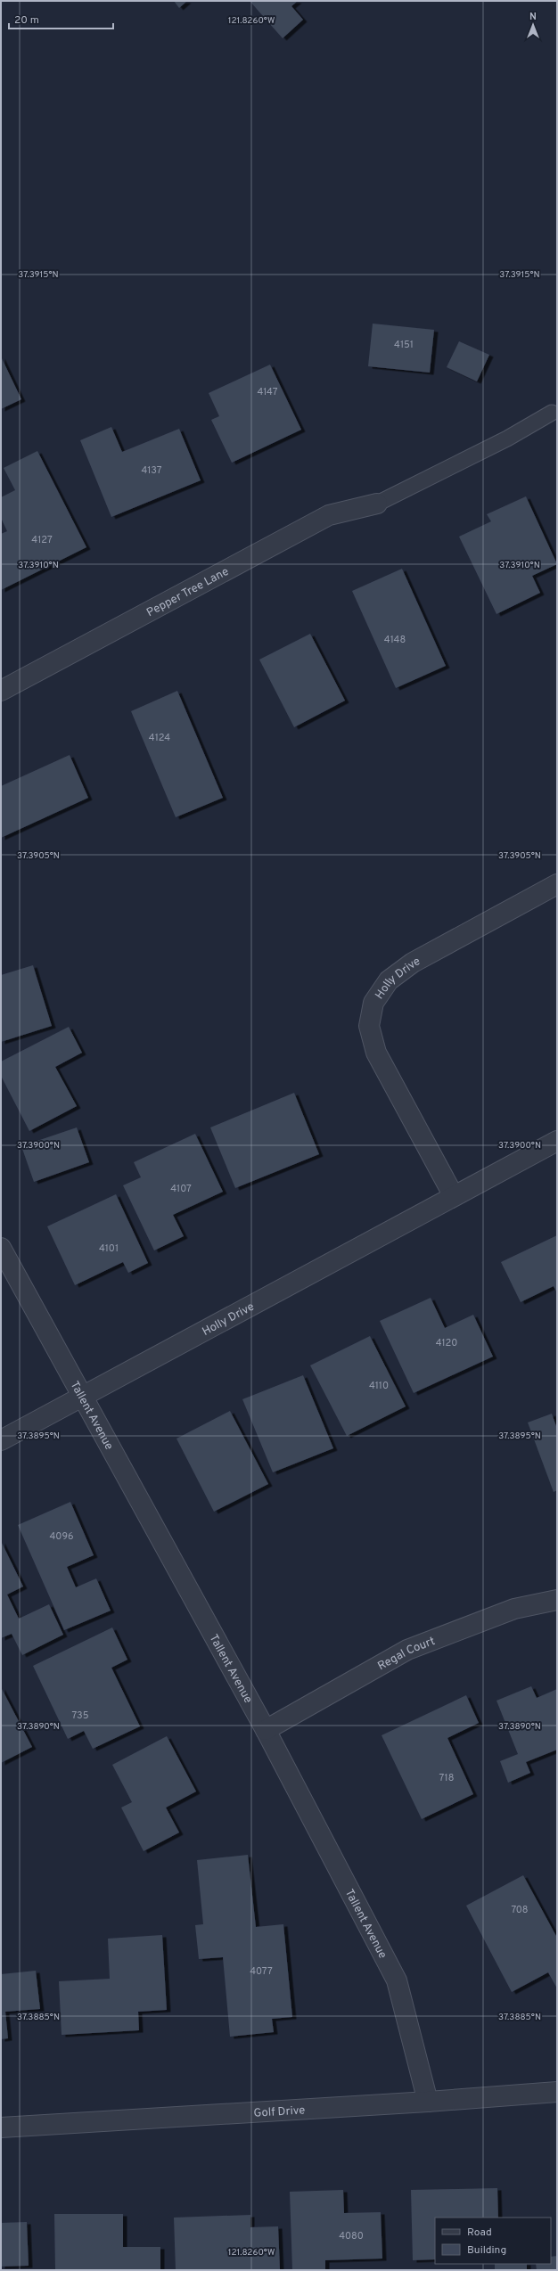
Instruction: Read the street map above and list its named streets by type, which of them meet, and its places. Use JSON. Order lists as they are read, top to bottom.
{
  "streets": {
    "street": [
      "Pepper Tree Lane",
      "Holly Drive",
      "Tallent Avenue",
      "Regal Court",
      "Golf Drive"
    ]
  },
  "crossings": [
    ["Holly Drive", "Tallent Avenue"],
    ["Tallent Avenue", "Regal Court"],
    ["Tallent Avenue", "Golf Drive"]
  ],
  "house_numbers": [
    "4151",
    "4147",
    "4137",
    "4127",
    "4148",
    "4124",
    "4107",
    "4101",
    "4120",
    "4110",
    "4096",
    "735",
    "718",
    "708",
    "4077",
    "4080"
  ],
  "legend": ["Road", "Building"],
  "scale_bar": "20 m",
  "north": "top",
  "coordinates": [
    "121.8260°W",
    "37.3915°N",
    "37.3910°N",
    "37.3905°N",
    "37.3900°N",
    "37.3895°N",
    "37.3890°N",
    "37.3885°N"
  ]
}
